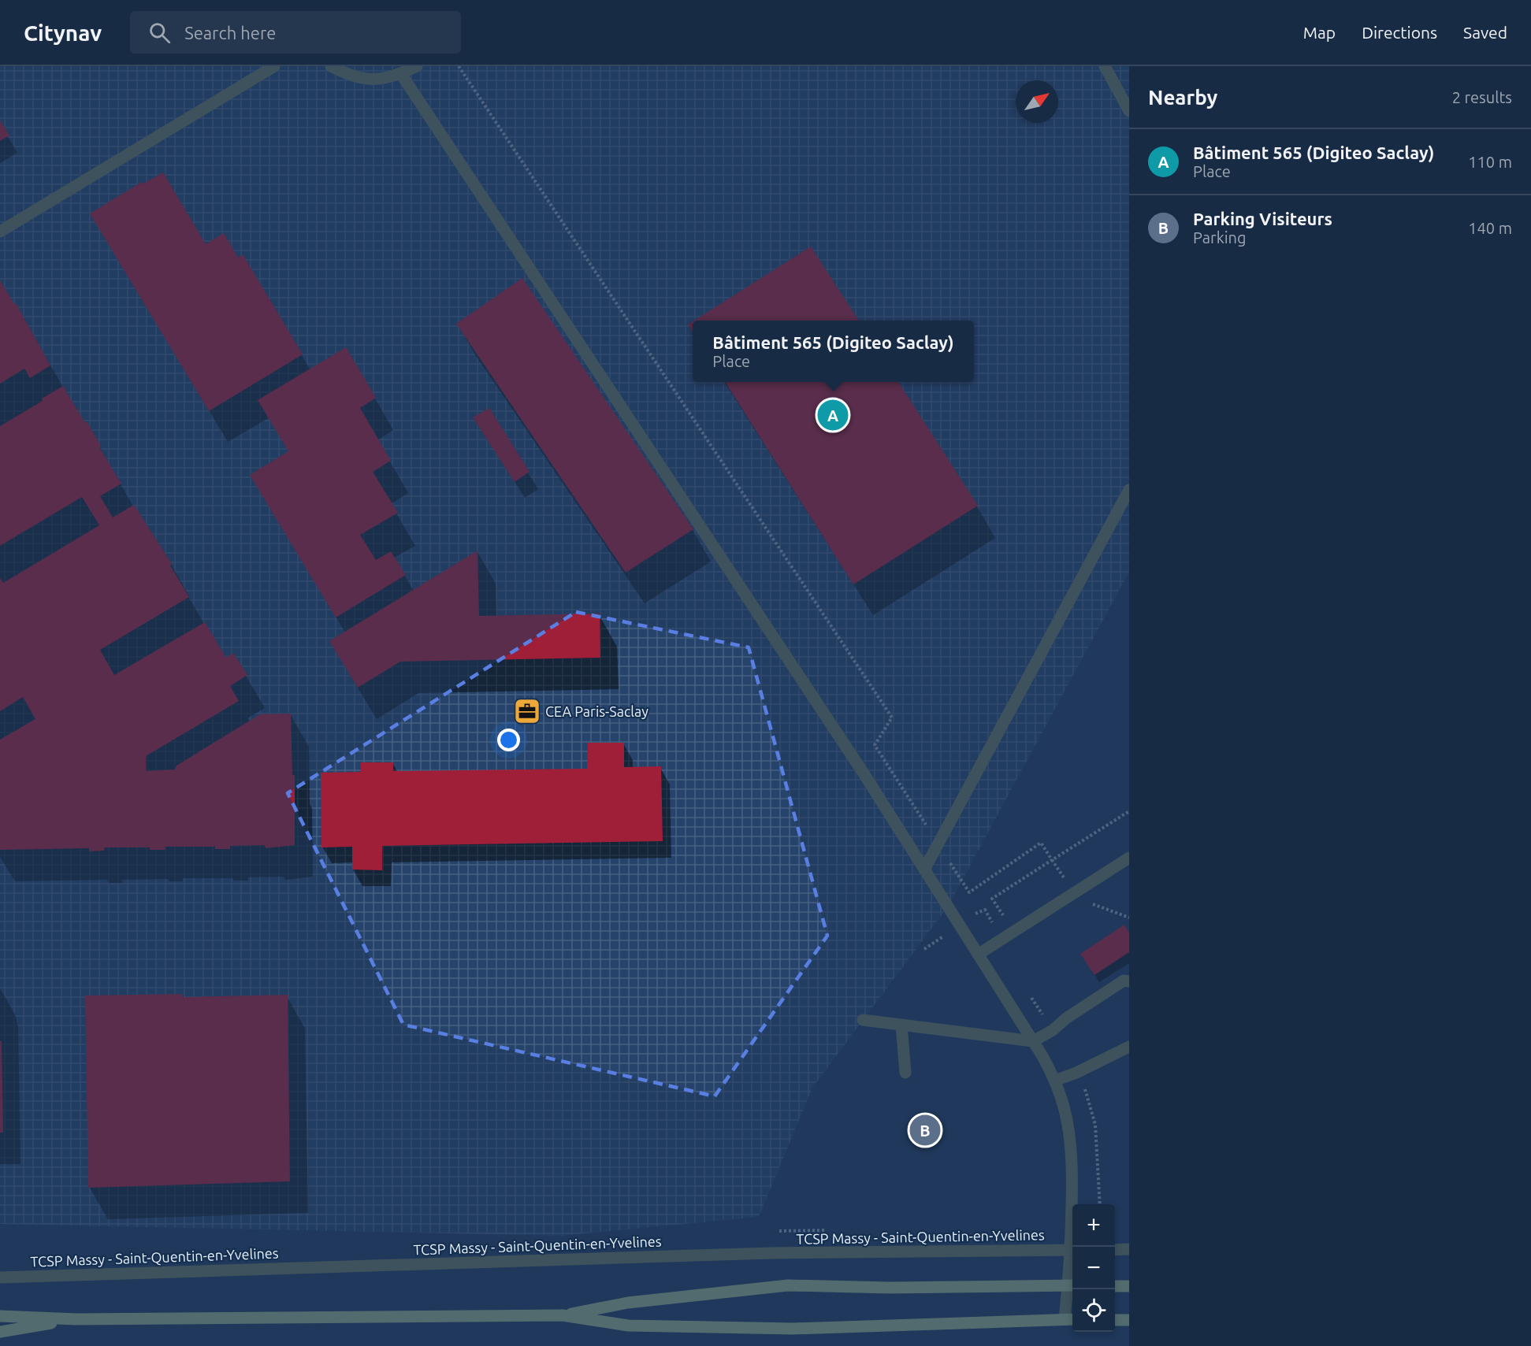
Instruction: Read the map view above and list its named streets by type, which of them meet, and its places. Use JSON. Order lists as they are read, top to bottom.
{
  "streets": {
    "lane": ["TCSP Massy - Saint-Quentin-en-Yvelines"]
  },
  "places": {
    "office": ["CEA Paris-Saclay"]
  },
  "north": "top right",
  "page": {
    "header": "Citynav",
    "search": "Search here",
    "nav": ["Map", "Directions", "Saved"],
    "heading": ["Nearby", "2 results"],
    "list": [
      {
        "mark": "A",
        "name": "Bâtiment 565 (Digiteo Saclay)",
        "note": "Place",
        "value": "110 m"
      },
      {
        "mark": "B",
        "name": "Parking Visiteurs",
        "note": "Parking",
        "value": "140 m"
      }
    ],
    "popup": ["Bâtiment 565 (Digiteo Saclay)", "Place"],
    "pins": ["A", "B"],
    "map_buttons": ["+", "−"]
  }
}
